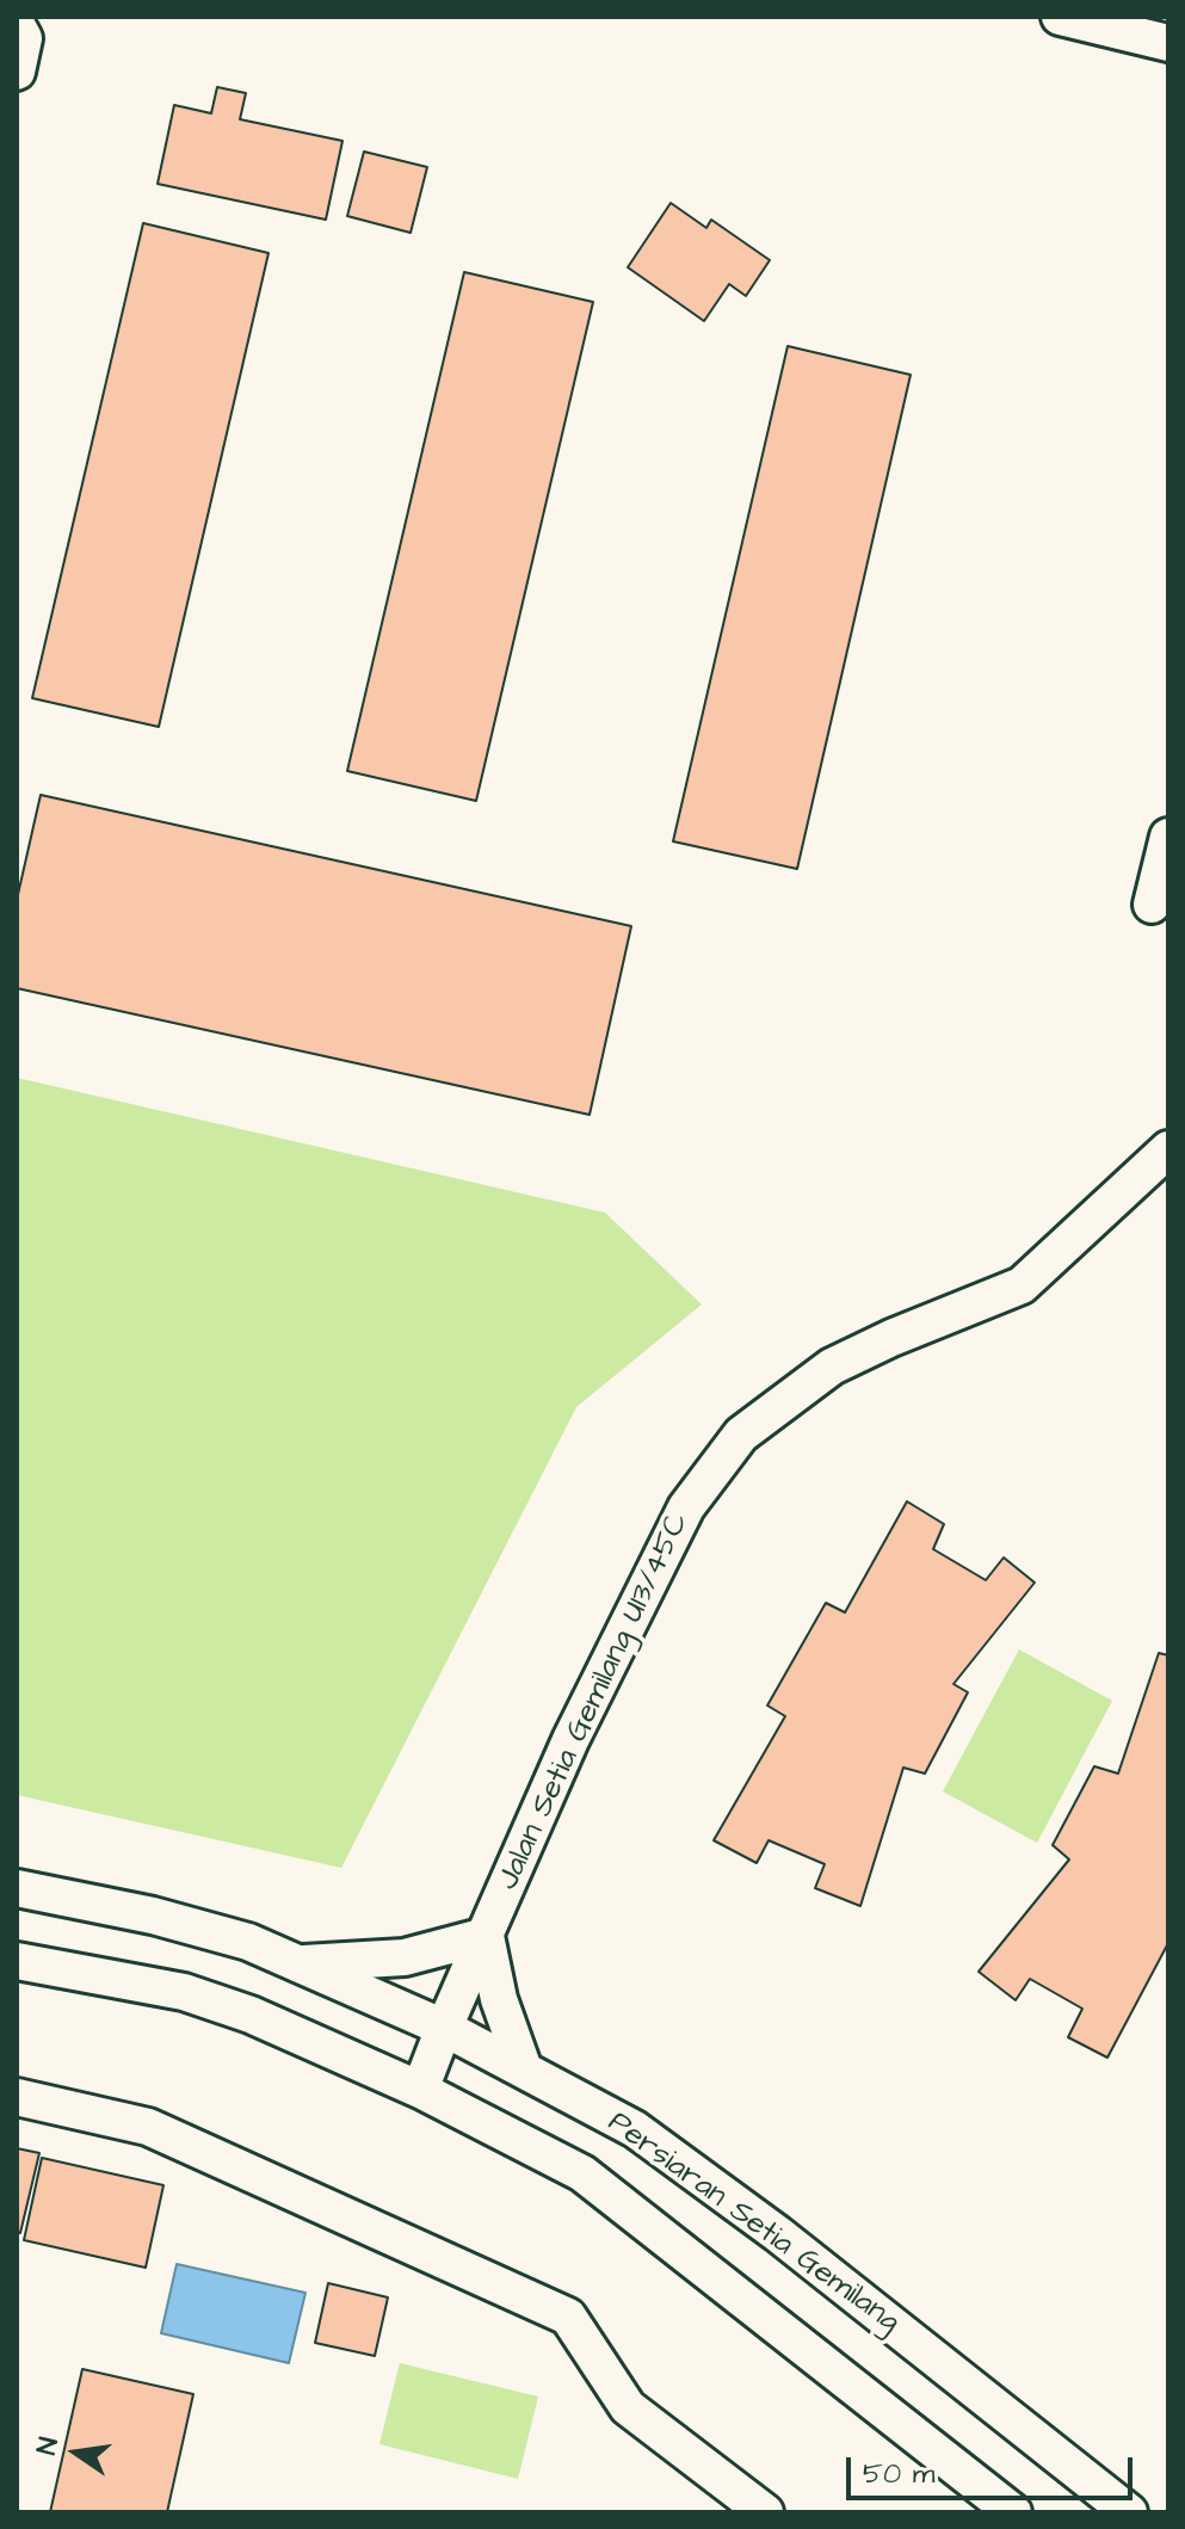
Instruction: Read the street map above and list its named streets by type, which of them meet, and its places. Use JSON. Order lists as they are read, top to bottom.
{
  "streets": {
    "street": ["Jalan Setia Gemilang U13/45C", "Persiaran Setia Gemilang"]
  },
  "crossings": [
    ["Jalan Setia Gemilang U13/45C", "Persiaran Setia Gemilang"]
  ],
  "scale_bar": "50 m",
  "north": "left"
}
